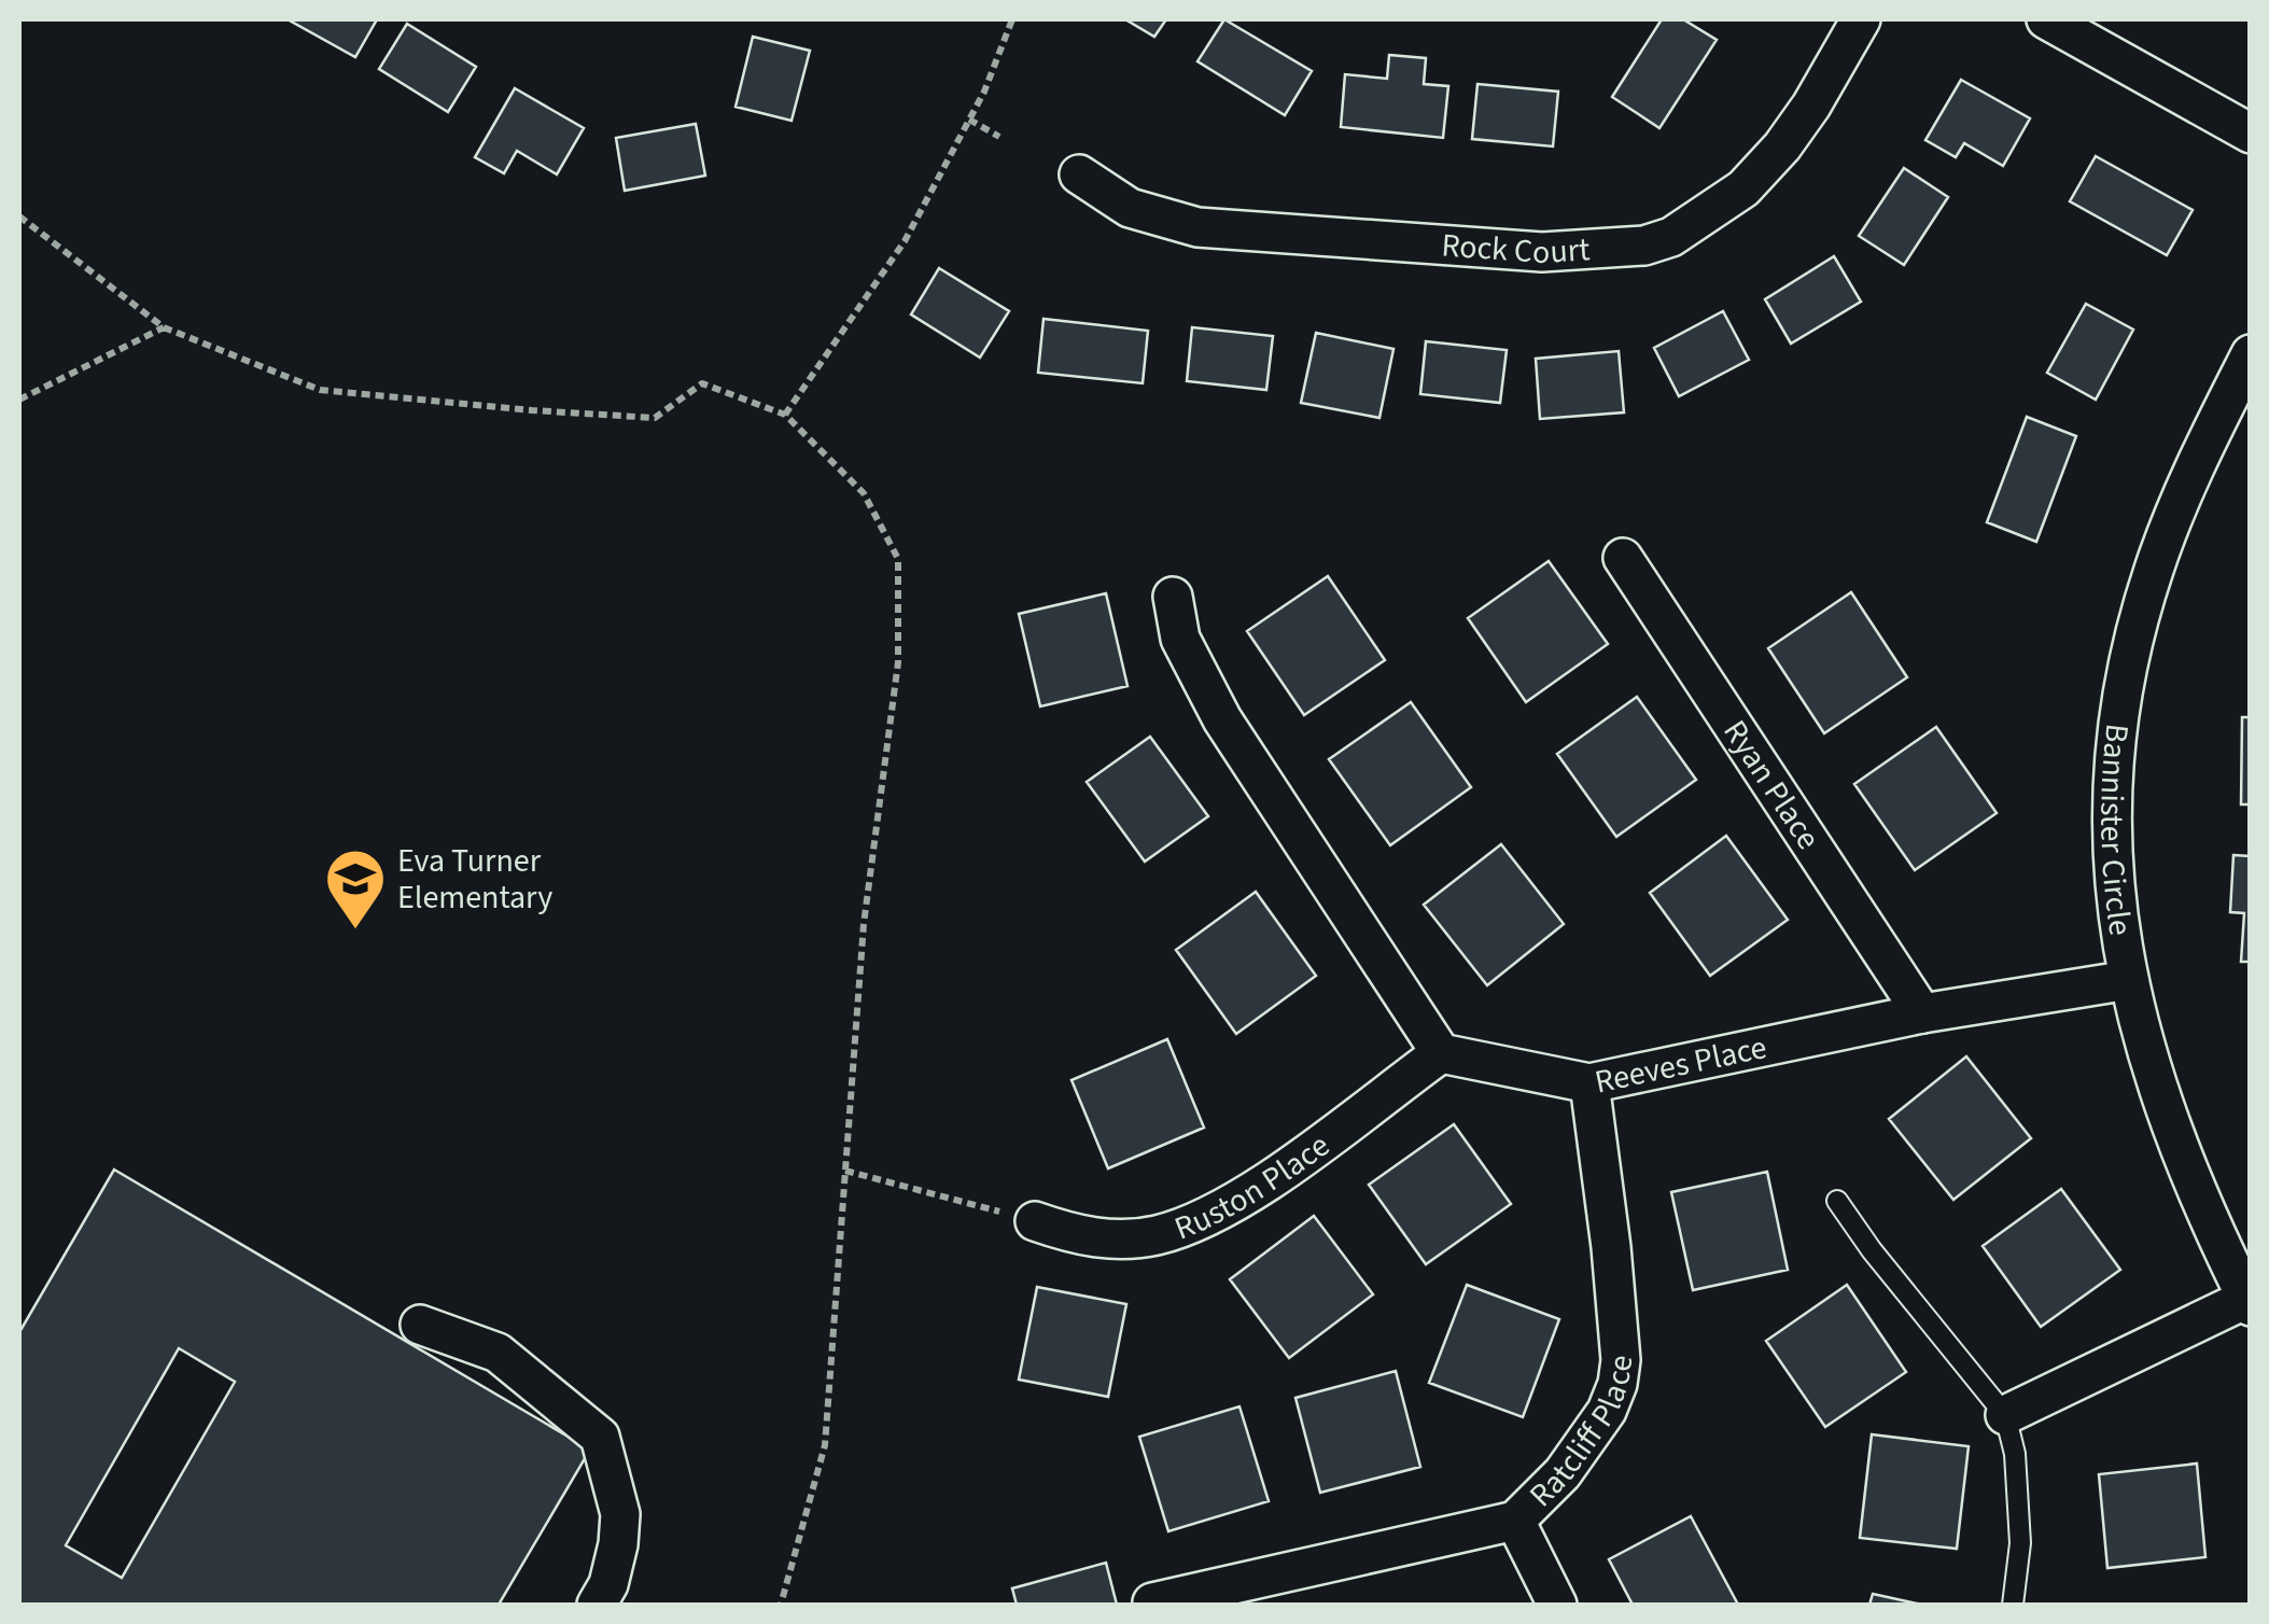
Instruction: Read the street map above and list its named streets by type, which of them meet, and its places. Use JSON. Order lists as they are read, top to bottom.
{
  "streets": {
    "street": [
      "Rock Court",
      "Ryan Place",
      "Bannister Circle",
      "Reeves Place",
      "Ruston Place",
      "Ratcliff Place"
    ]
  },
  "crossings": [
    ["Ryan Place", "Reeves Place"],
    ["Bannister Circle", "Reeves Place"],
    ["Reeves Place", "Ruston Place"],
    ["Reeves Place", "Ratcliff Place"]
  ],
  "places": {
    "school or university": ["Eva Turner Elementary"]
  }
}
